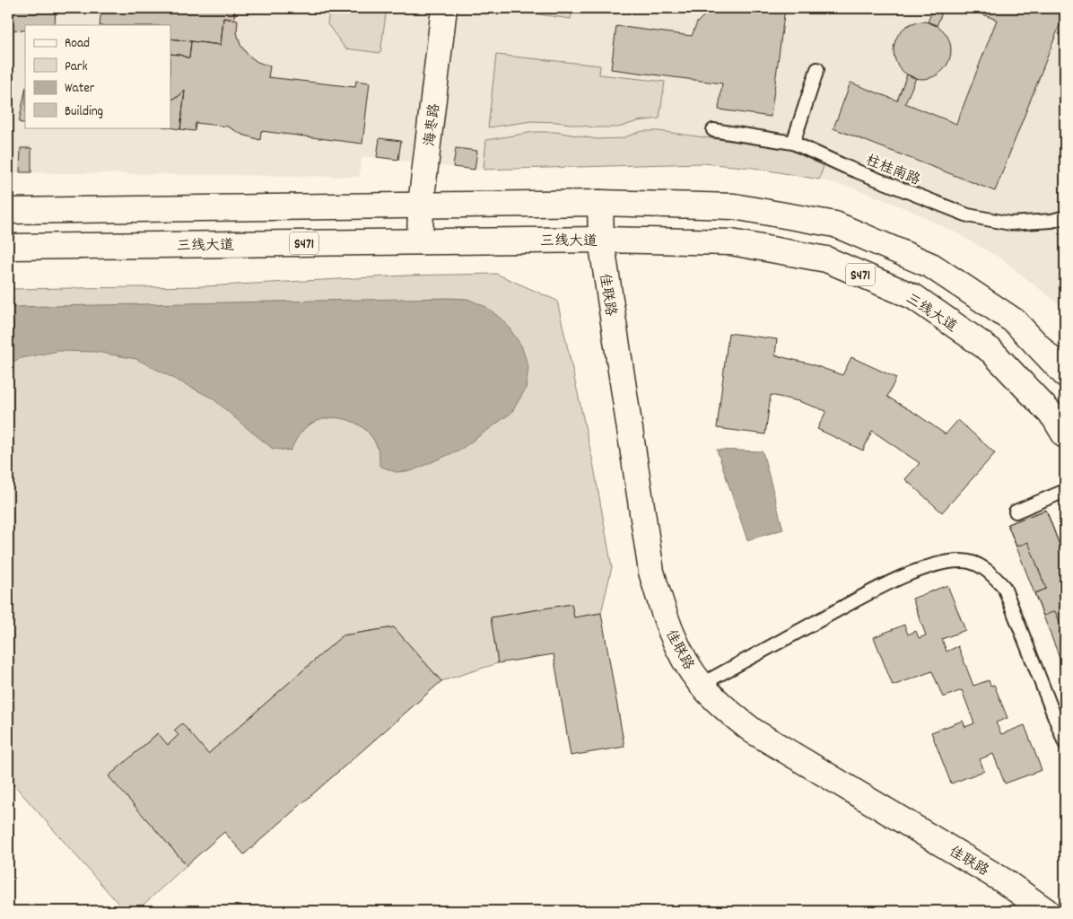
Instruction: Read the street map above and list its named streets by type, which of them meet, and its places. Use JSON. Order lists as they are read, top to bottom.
{
  "streets": {
    "main road": [
      "海枣路",
      "三线大道",
      "S471",
      "佳联路"
    ],
    "lane": ["柱桂南路"]
  },
  "crossings": [
    ["海枣路", "三线大道"],
    ["海枣路", "S471"],
    ["三线大道", "佳联路"],
    ["S471", "佳联路"]
  ],
  "legend": [
    "Road",
    "Park",
    "Water",
    "Building"
  ]
}
